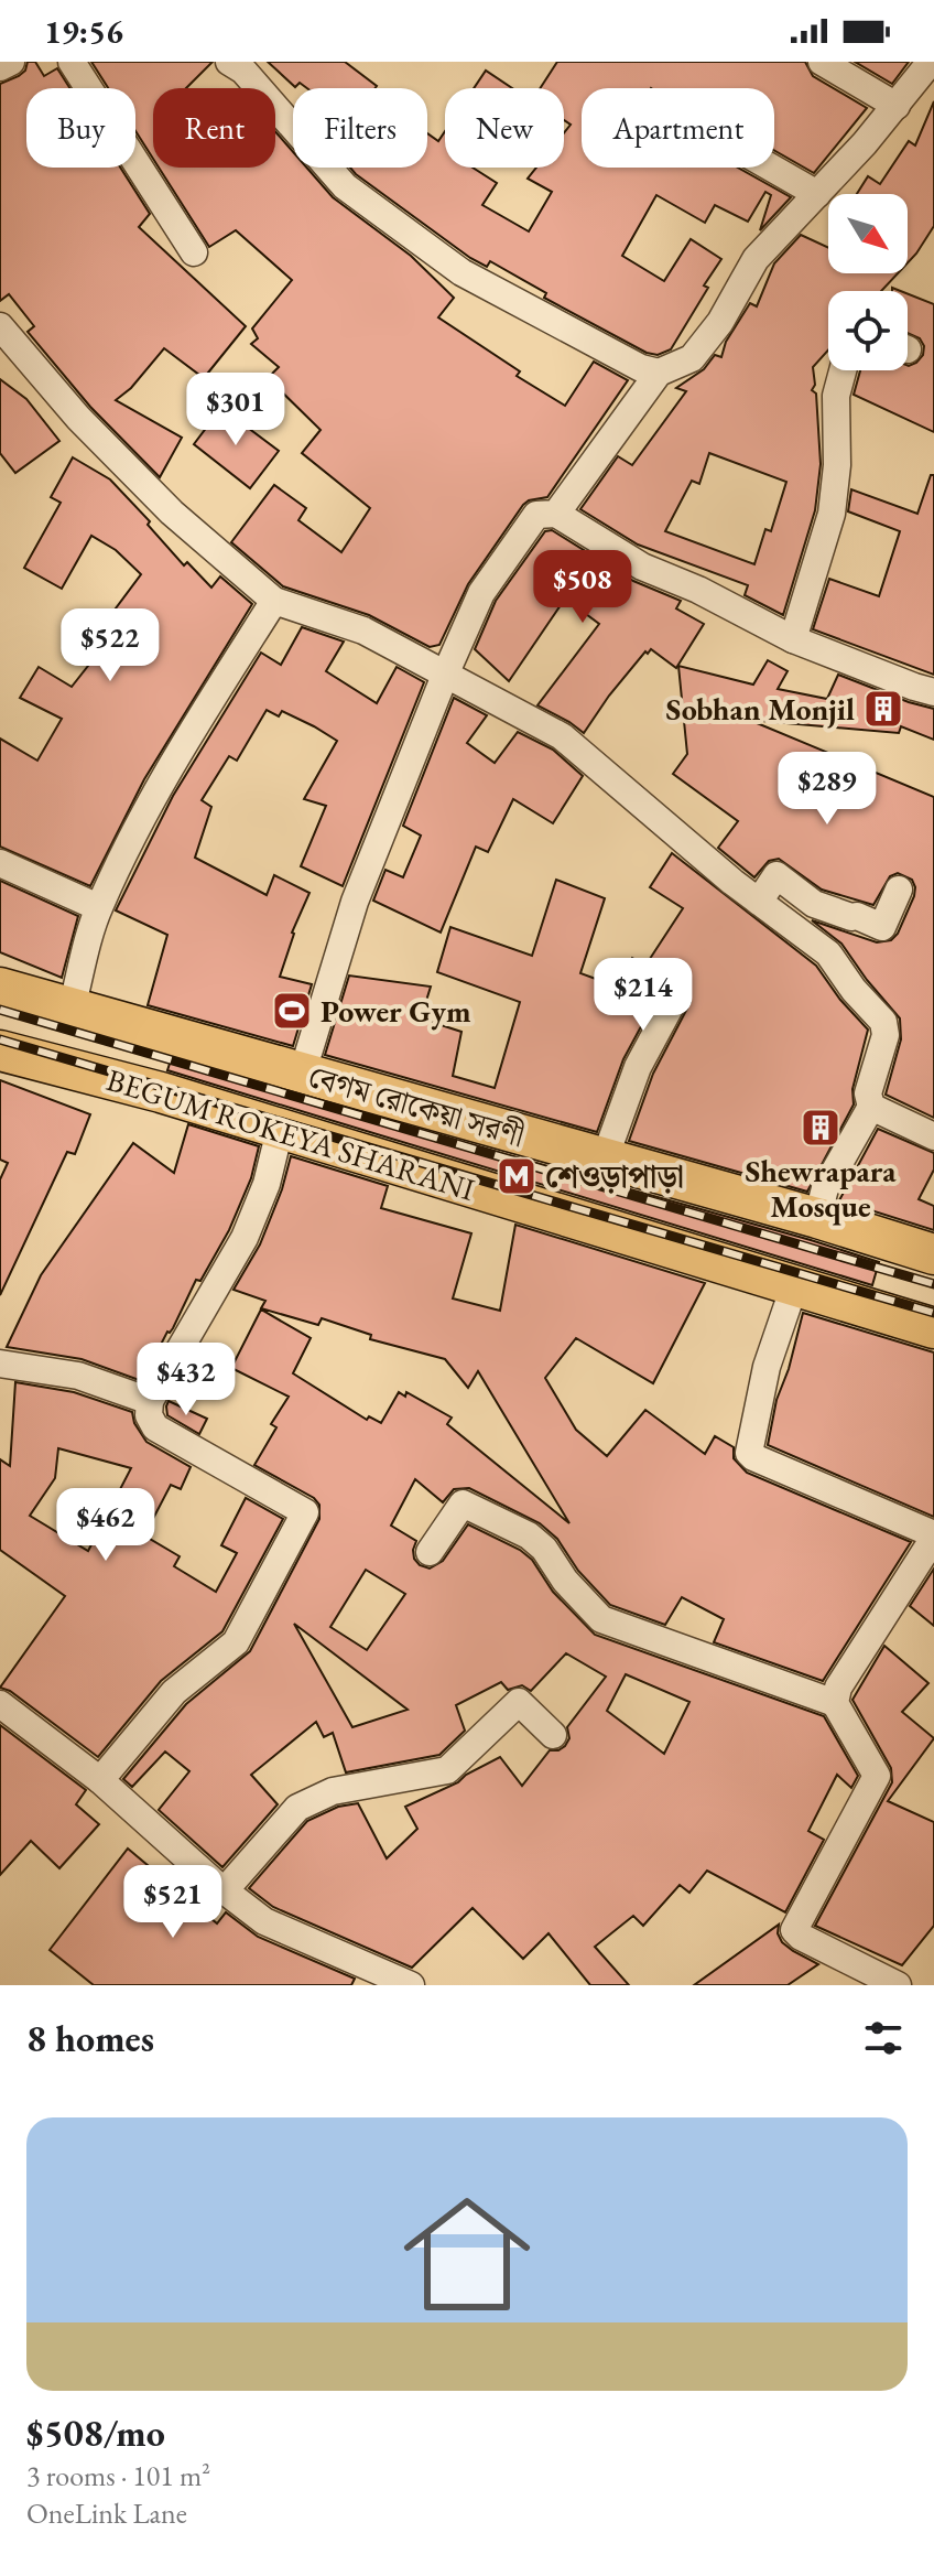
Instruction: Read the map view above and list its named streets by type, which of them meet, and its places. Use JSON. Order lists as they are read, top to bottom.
{
  "streets": {
    "main road": ["বেগম রোকেয়া সরণী", "BEGUM ROKEYA SHARANI"]
  },
  "places": {
    "building": ["Sobhan Monjil", "Shewrapara Mosque"],
    "sports": ["Power Gym"],
    "metro station": ["শেওড়াপাড়া"]
  },
  "north": "bottom right",
  "page": {
    "status": "19:56",
    "chip": [
      "Buy",
      "Rent",
      "Filters",
      "New",
      "Apartment"
    ],
    "price": [
      "$301",
      "$508",
      "$522",
      "$289",
      "$214",
      "$432",
      "$462",
      "$521"
    ],
    "heading": "8 homes",
    "list": [
      {
        "name": "$508/mo",
        "note": "3 rooms · 101 m² · OneLink Lane"
      }
    ]
  }
}
